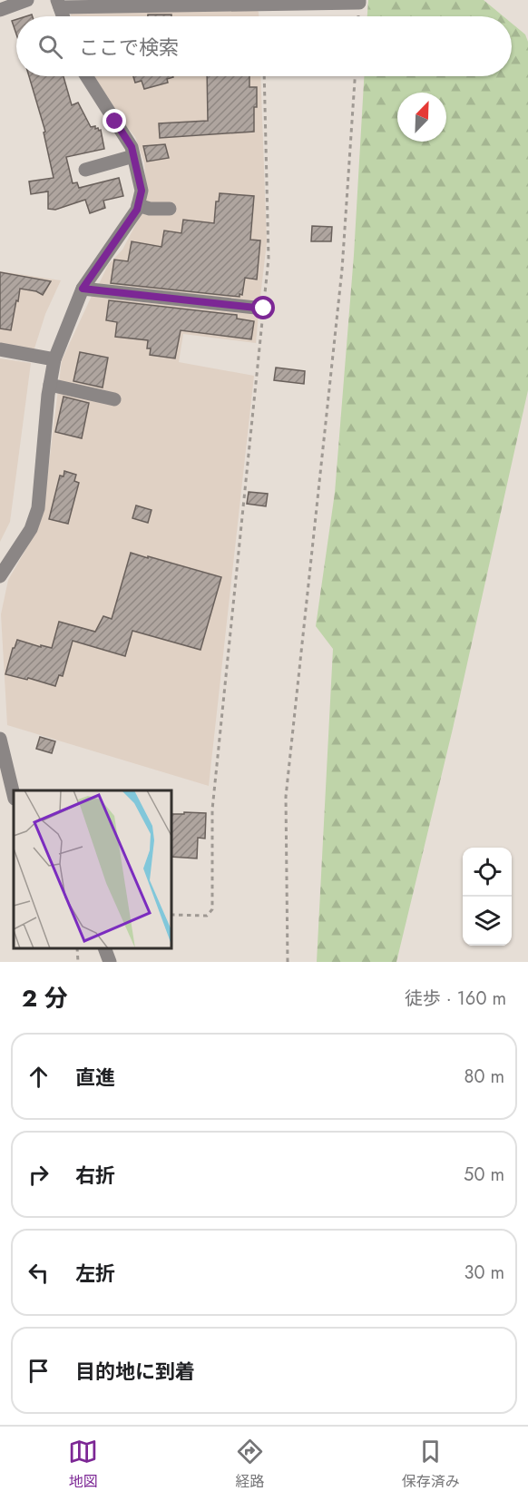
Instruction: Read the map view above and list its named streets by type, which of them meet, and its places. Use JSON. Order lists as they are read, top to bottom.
{
  "north": "top right",
  "page": {
    "search": "ここで検索",
    "heading": ["2 分", "徒歩 · 160 m"],
    "list": [
      ["直進", "80 m"],
      ["右折", "50 m"],
      ["左折", "30 m"],
      "目的地に到着"
    ],
    "nav": ["地図", "経路", "保存済み"]
  }
}
